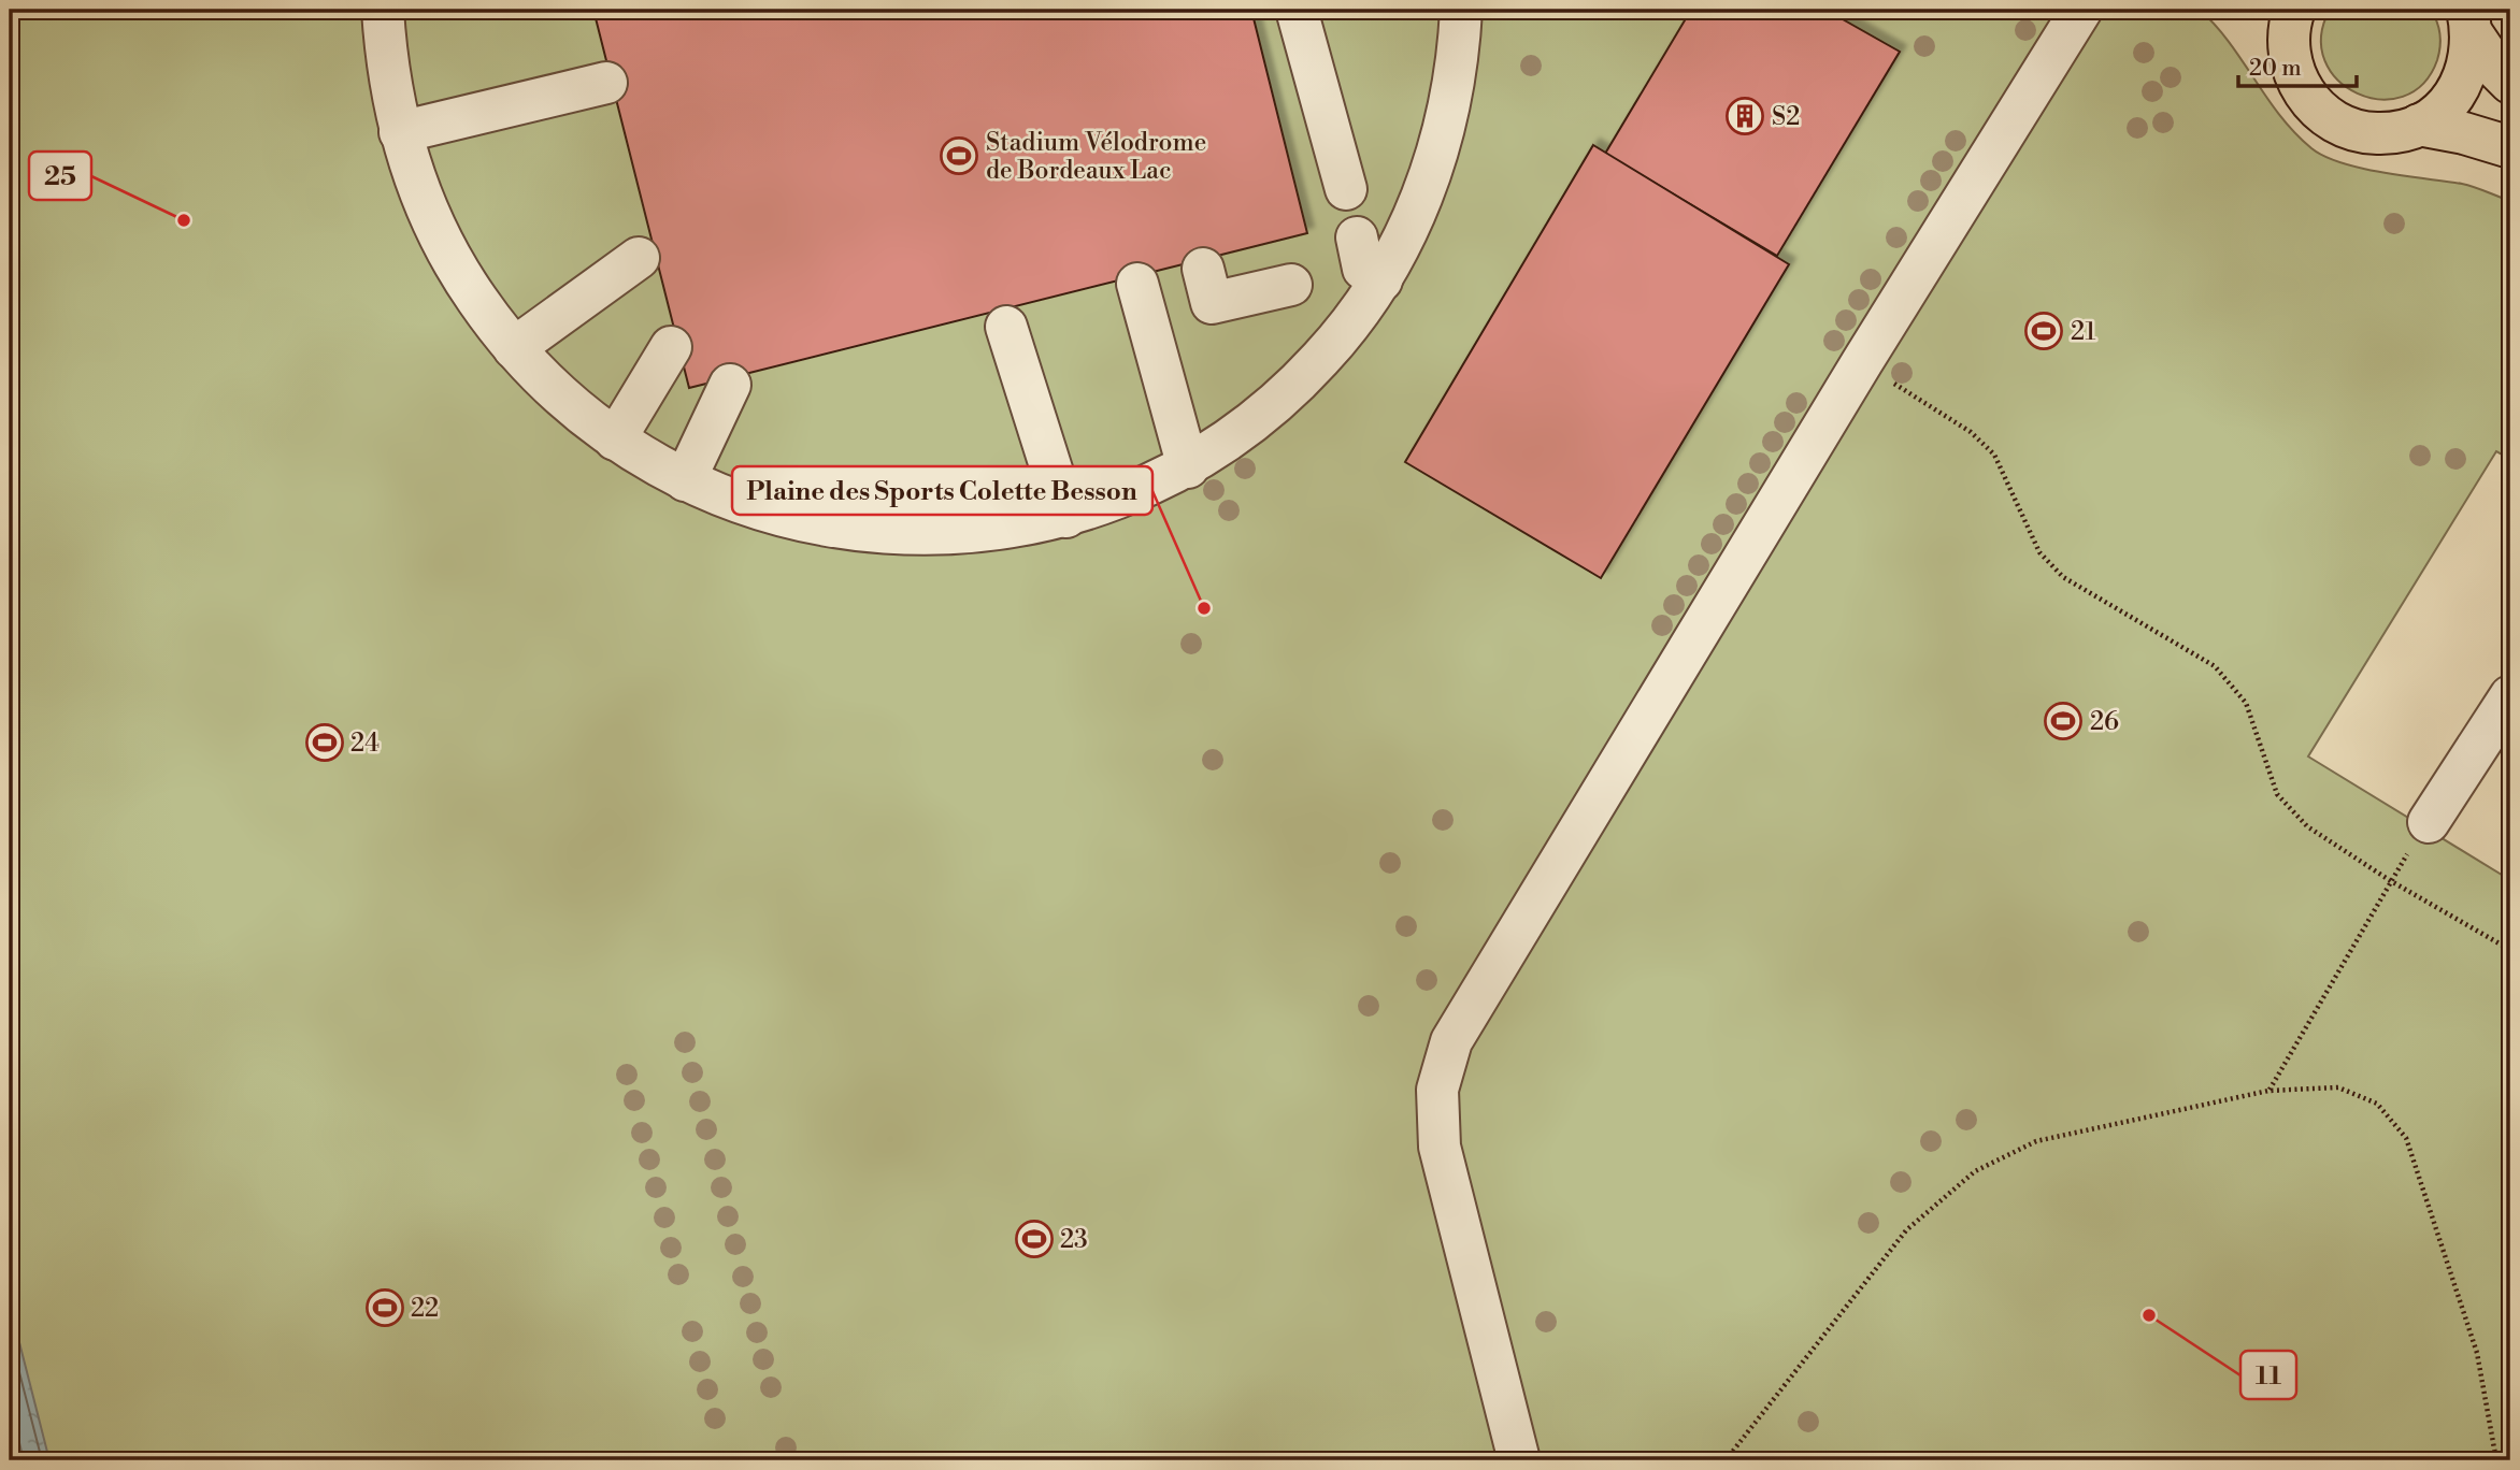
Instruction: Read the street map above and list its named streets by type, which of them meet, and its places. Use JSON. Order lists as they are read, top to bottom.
{
  "places": {
    "building": ["S2"],
    "sports": [
      "Stadium Vélodrome de Bordeaux Lac",
      "21",
      "26",
      "24",
      "23",
      "22"
    ],
    "other": ["25", "Plaine des Sports Colette Besson", "11"]
  },
  "scale_bar": "20 m"
}
